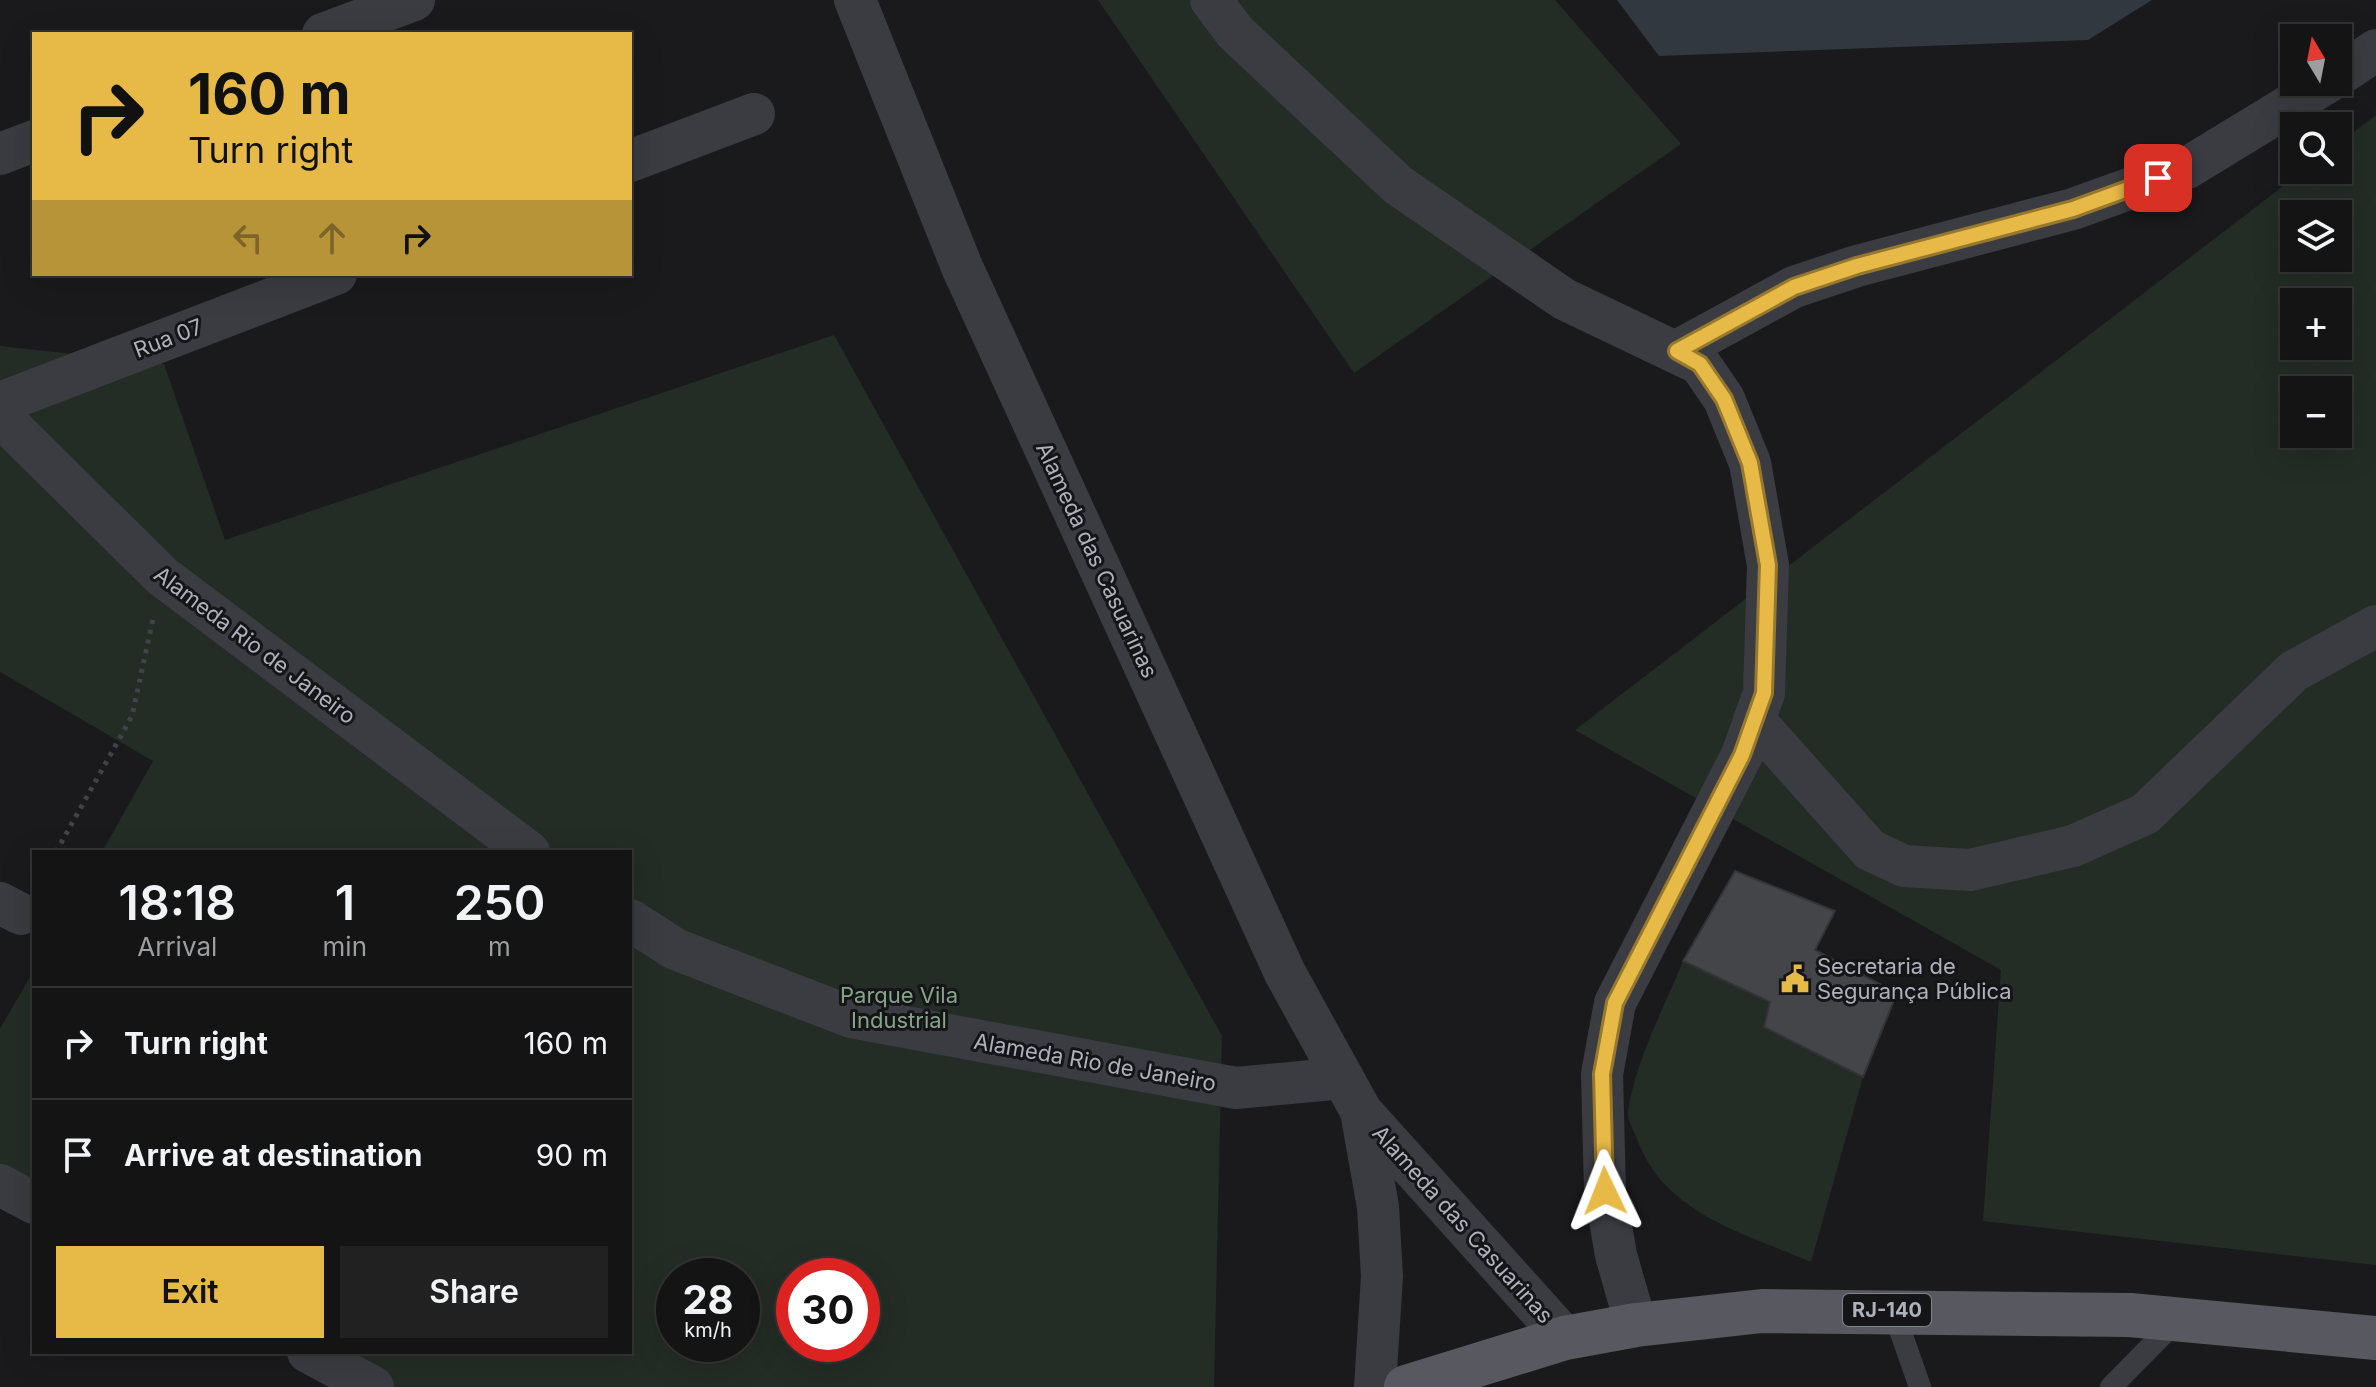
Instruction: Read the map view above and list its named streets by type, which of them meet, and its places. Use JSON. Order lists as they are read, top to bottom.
{
  "streets": {
    "main road": ["RJ-140"],
    "street": ["Rua 07", "Alameda das Casuarinas", "Alameda Rio de Janeiro"]
  },
  "crossings": [
    ["Alameda das Casuarinas", "Alameda Rio de Janeiro"],
    ["Alameda das Casuarinas", "RJ-140"]
  ],
  "parks": ["Parque Vila Industrial"],
  "places": {
    "public building": ["Secretaria de Segurança Pública"]
  },
  "north": "top",
  "page": {
    "map_buttons": ["+", "−"],
    "turn": ["160 m", "Turn right"],
    "eta": [
      "18:18",
      "Arrival",
      "1",
      "min",
      "250",
      "m"
    ],
    "list": [
      {
        "name": "Turn right",
        "value": "160 m"
      },
      {
        "name": "Arrive at destination",
        "value": "90 m"
      }
    ],
    "buttons": ["Exit", "Share"],
    "speed": "28 km/h",
    "limit": "30"
  }
}
